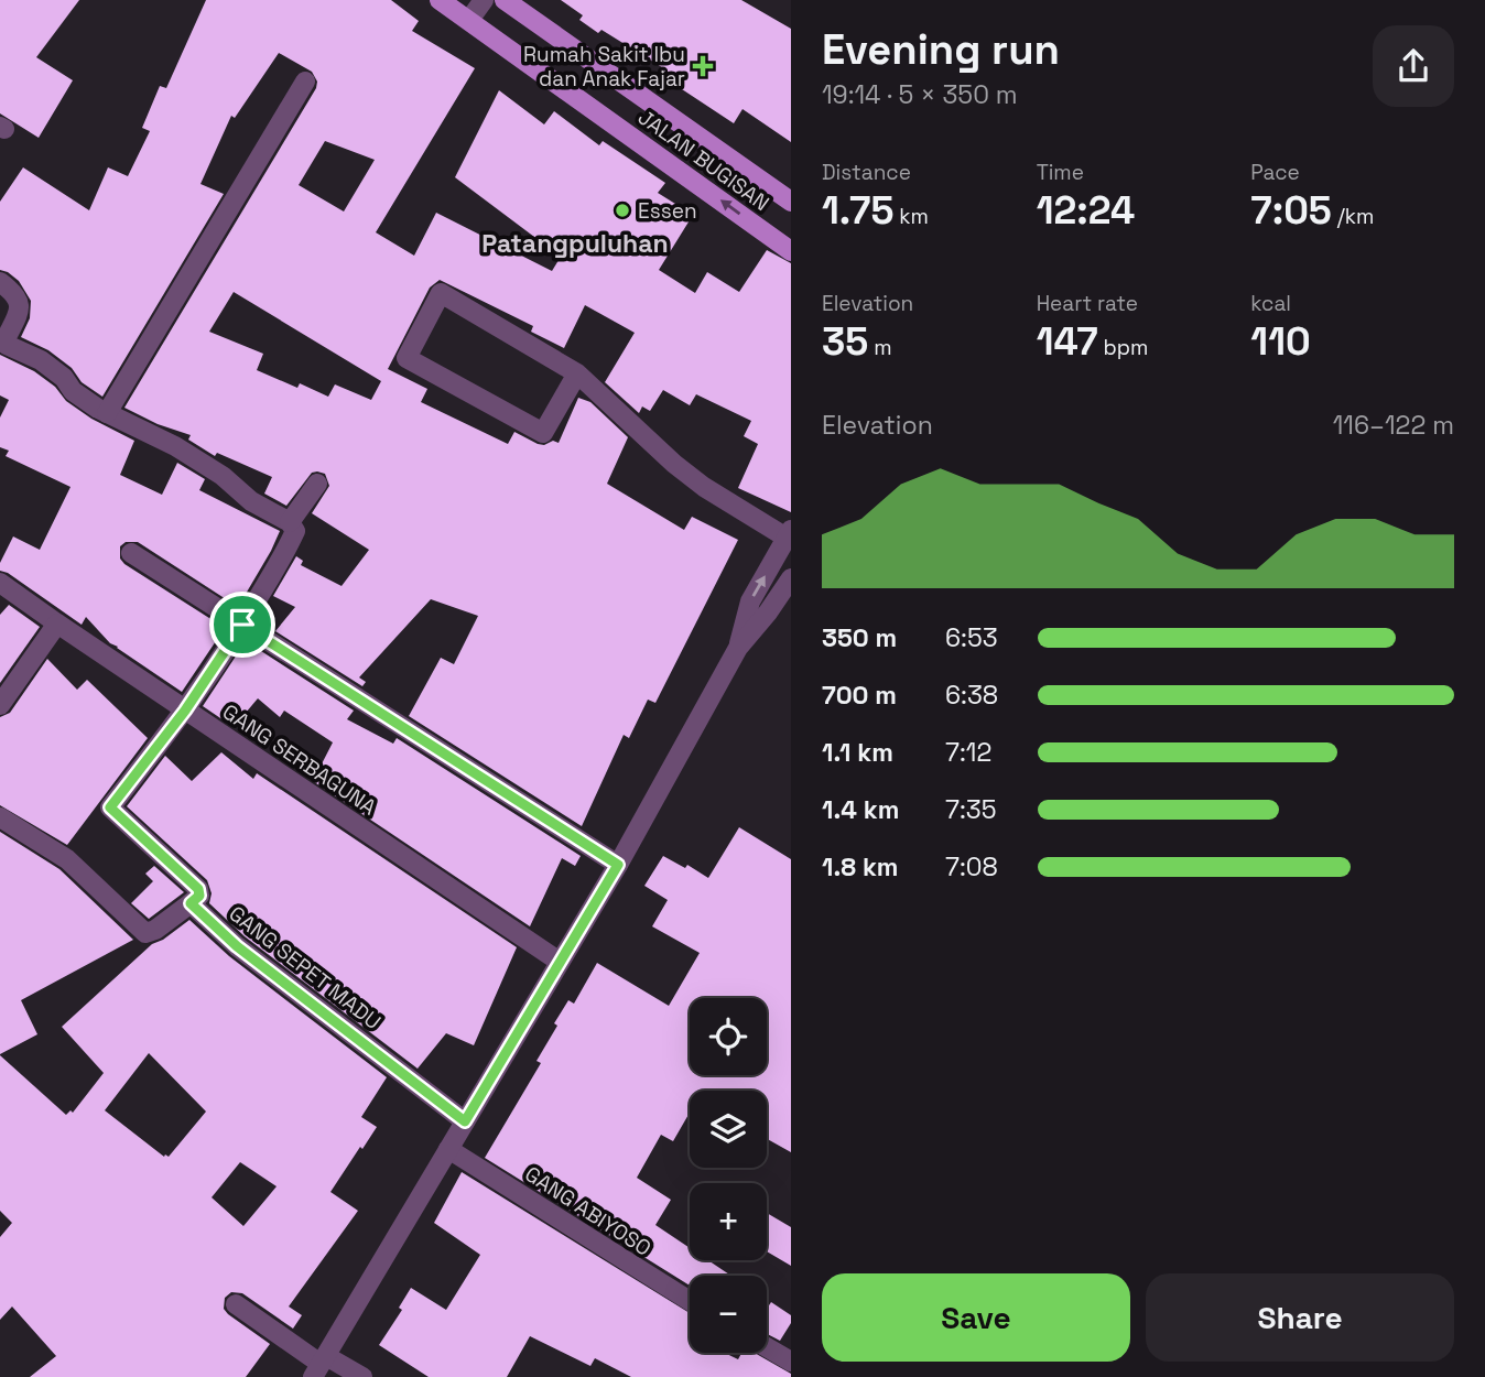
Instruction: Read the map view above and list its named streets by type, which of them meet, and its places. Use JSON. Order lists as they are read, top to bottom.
{
  "streets": {
    "main road": ["JALAN BUGISAN"],
    "street": ["GANG SERBAGUNA", "GANG SEPET MADU", "GANG ABIYOSO"]
  },
  "districts": ["Patangpuluhan"],
  "places": {
    "health": ["Rumah Sakit Ibu dan Anak Fajar"],
    "other": ["Essen"]
  },
  "page": {
    "heading": ["Evening run", "19:14 · 5 × 350 m"],
    "stats": [
      ["Distance", "1.75 km"],
      ["Time", "12:24"],
      ["Pace", "7:05 /km"],
      ["Elevation", "35 m"],
      ["Heart rate", "147 bpm"],
      ["kcal", "110"]
    ],
    "chart": ["Elevation", "116–122 m"],
    "list": [
      {
        "name": "350 m",
        "note": "6:53"
      },
      {
        "name": "700 m",
        "note": "6:38"
      },
      {
        "name": "1.1 km",
        "note": "7:12"
      },
      {
        "name": "1.4 km",
        "note": "7:35"
      },
      {
        "name": "1.8 km",
        "note": "7:08"
      }
    ],
    "map_buttons": ["+", "−"],
    "buttons": ["Save", "Share"]
  }
}
